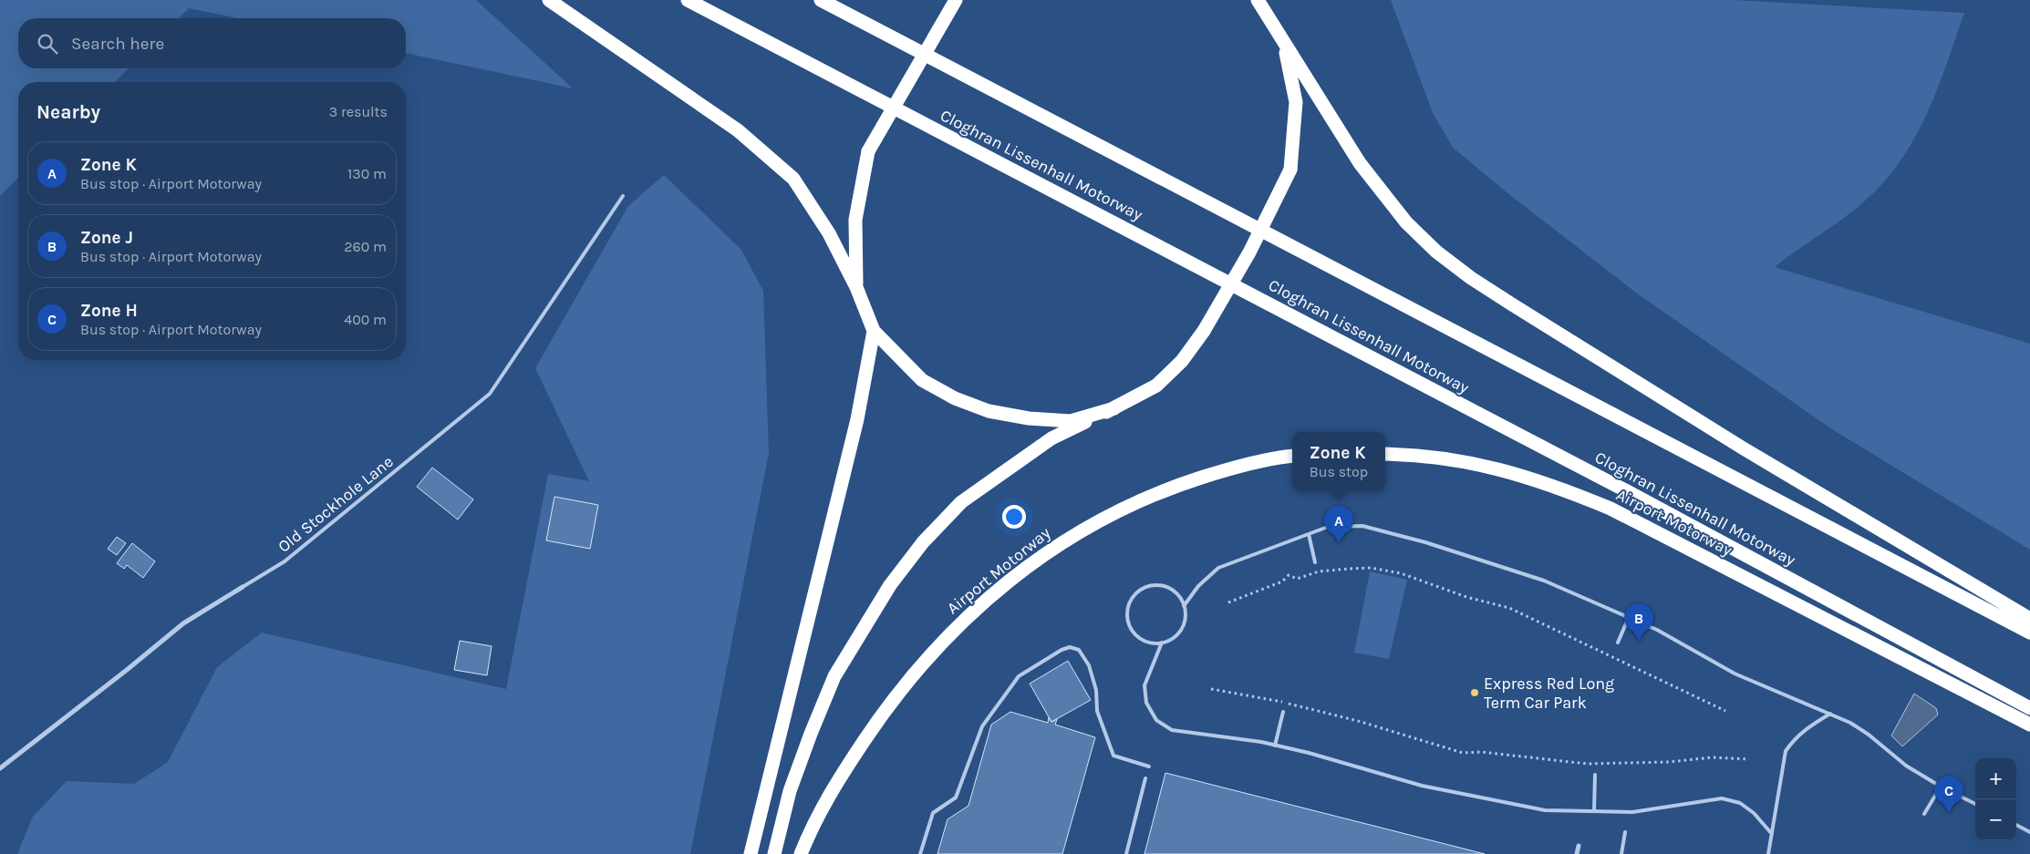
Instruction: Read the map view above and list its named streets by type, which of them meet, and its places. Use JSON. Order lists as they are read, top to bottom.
{
  "streets": {
    "highway": ["Cloghran Lissenhall Motorway", "Airport Motorway"],
    "street": ["Old Stockhole Lane"]
  },
  "places": ["Express Red Long Term Car Park"],
  "page": {
    "search": "Search here",
    "heading": ["Nearby", "3 results"],
    "list": [
      {
        "mark": "A",
        "name": "Zone K",
        "note": "Bus stop · Airport Motorway",
        "value": "130 m"
      },
      {
        "mark": "B",
        "name": "Zone J",
        "note": "Bus stop · Airport Motorway",
        "value": "260 m"
      },
      {
        "mark": "C",
        "name": "Zone H",
        "note": "Bus stop · Airport Motorway",
        "value": "400 m"
      }
    ],
    "popup": ["Zone K", "Bus stop"],
    "pins": ["A", "B", "C"],
    "map_buttons": ["+", "−"]
  }
}
